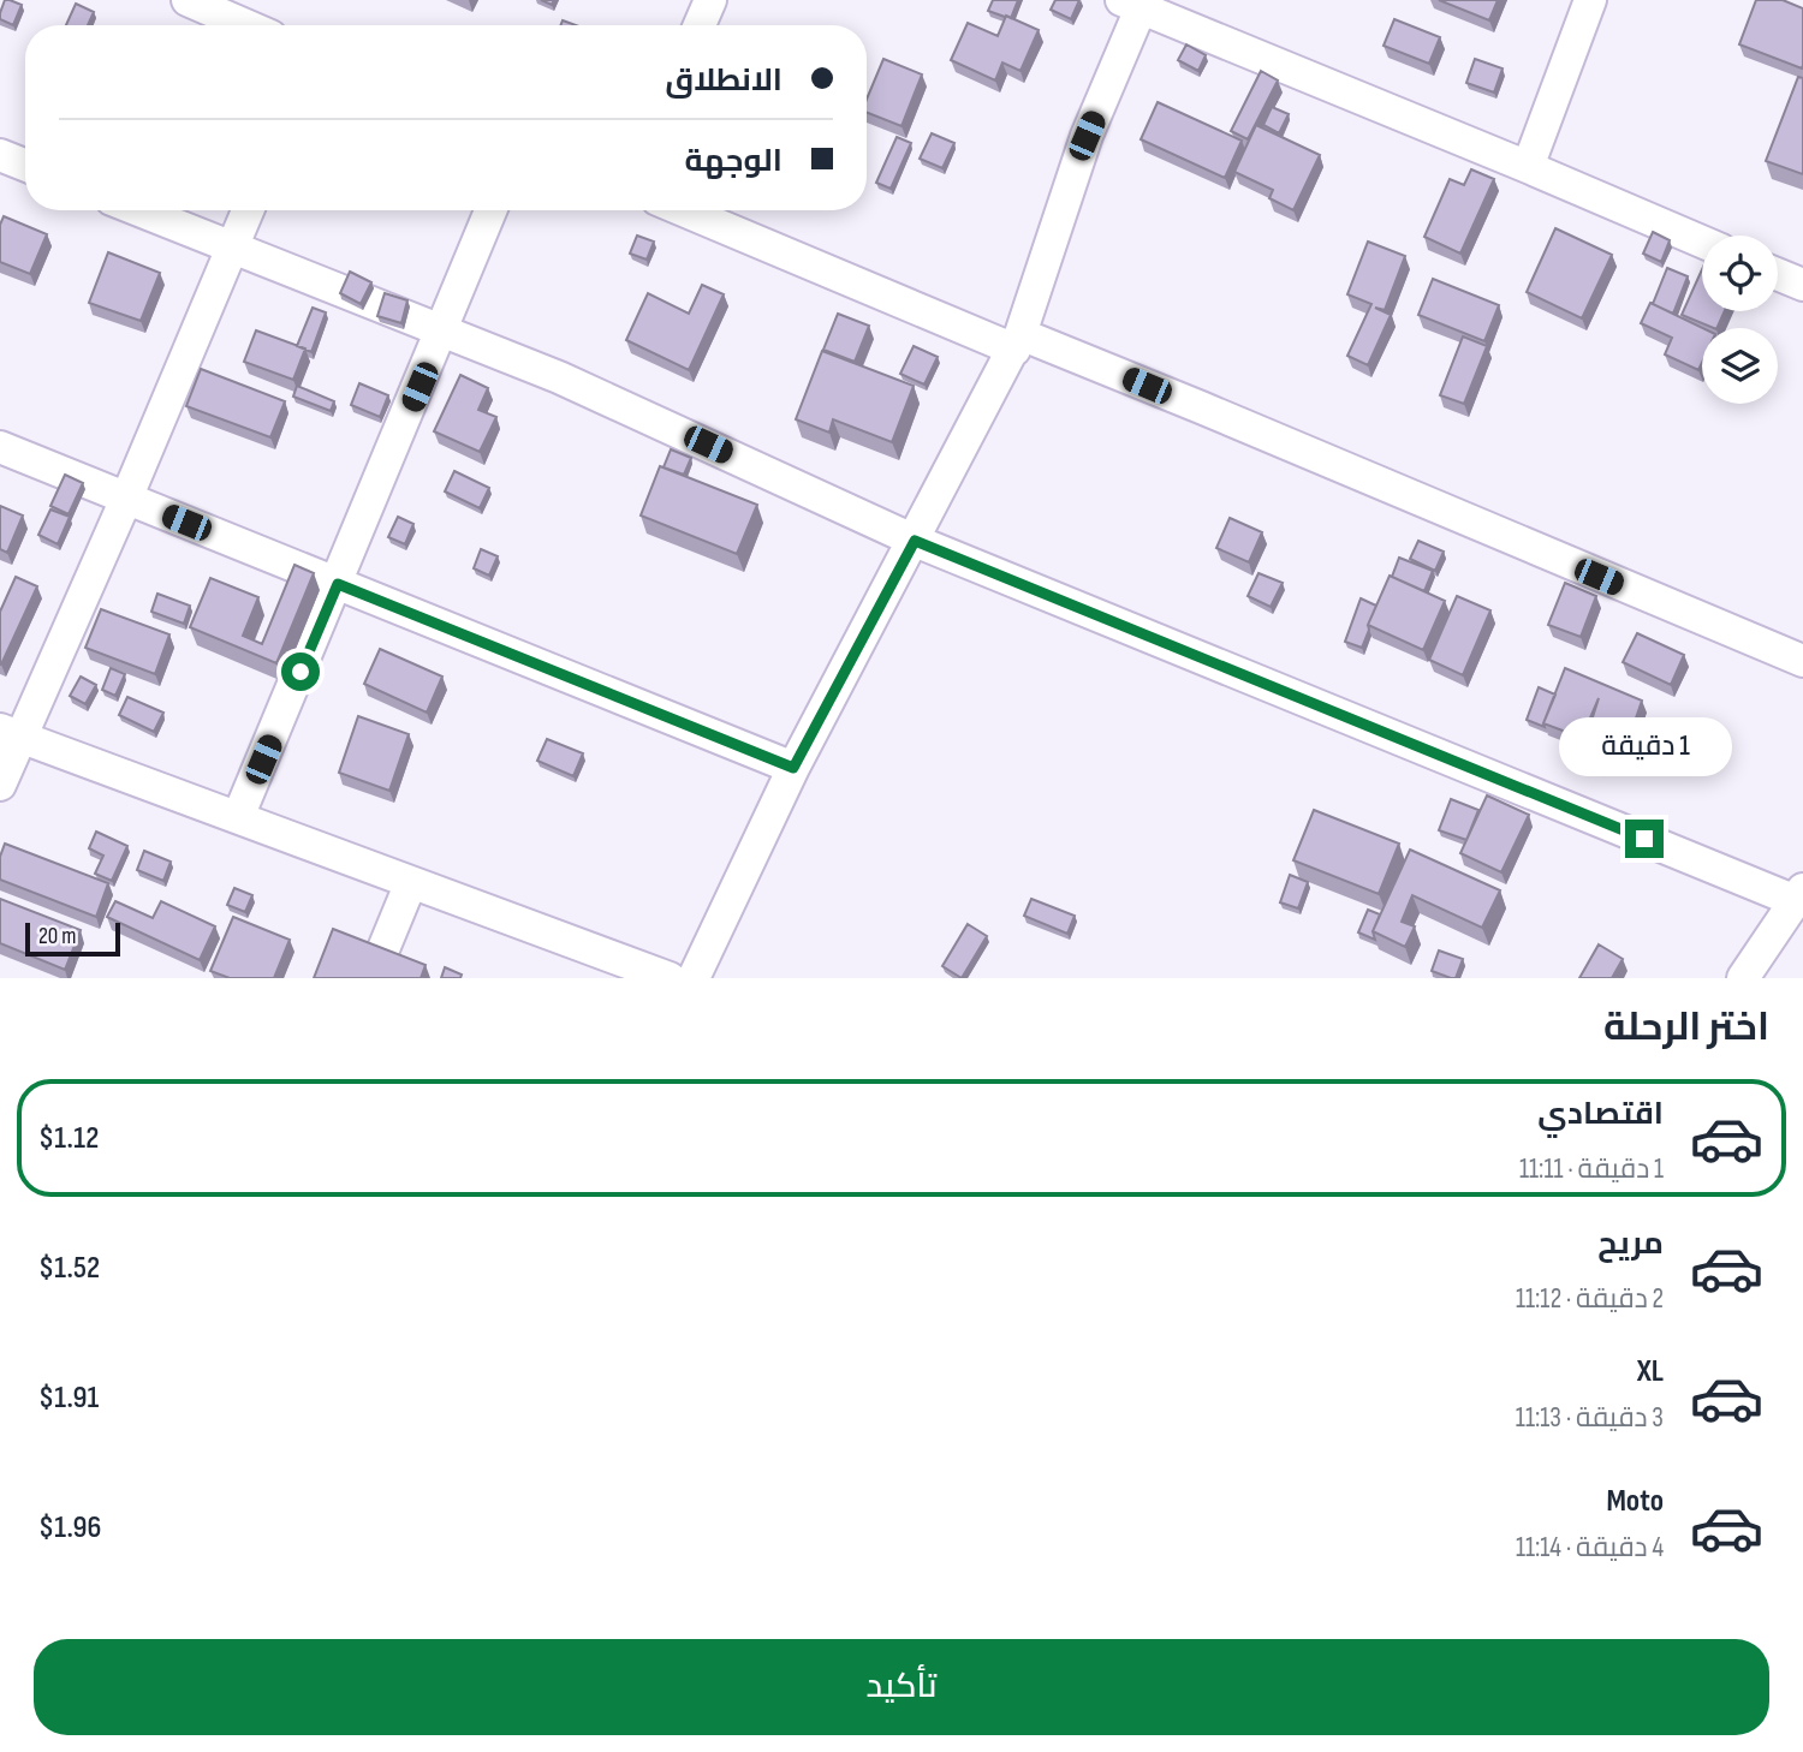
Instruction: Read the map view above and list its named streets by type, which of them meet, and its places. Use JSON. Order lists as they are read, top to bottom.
{
  "scale_bar": "20 m",
  "page": {
    "banner": ["الانطلاق", "الوجهة"],
    "bubble": "1 دقيقة",
    "scale": "20 m",
    "heading": "اختر الرحلة",
    "list": [
      {
        "name": "اقتصادي",
        "note": "1 دقيقة · 11:11",
        "value": "$1.12"
      },
      {
        "name": "مريح",
        "note": "2 دقيقة · 11:12",
        "value": "$1.52"
      },
      {
        "name": "XL",
        "note": "3 دقيقة · 11:13",
        "value": "$1.91"
      },
      {
        "name": "Moto",
        "note": "4 دقيقة · 11:14",
        "value": "$1.96"
      }
    ],
    "buttons": "تأكيد"
  }
}
